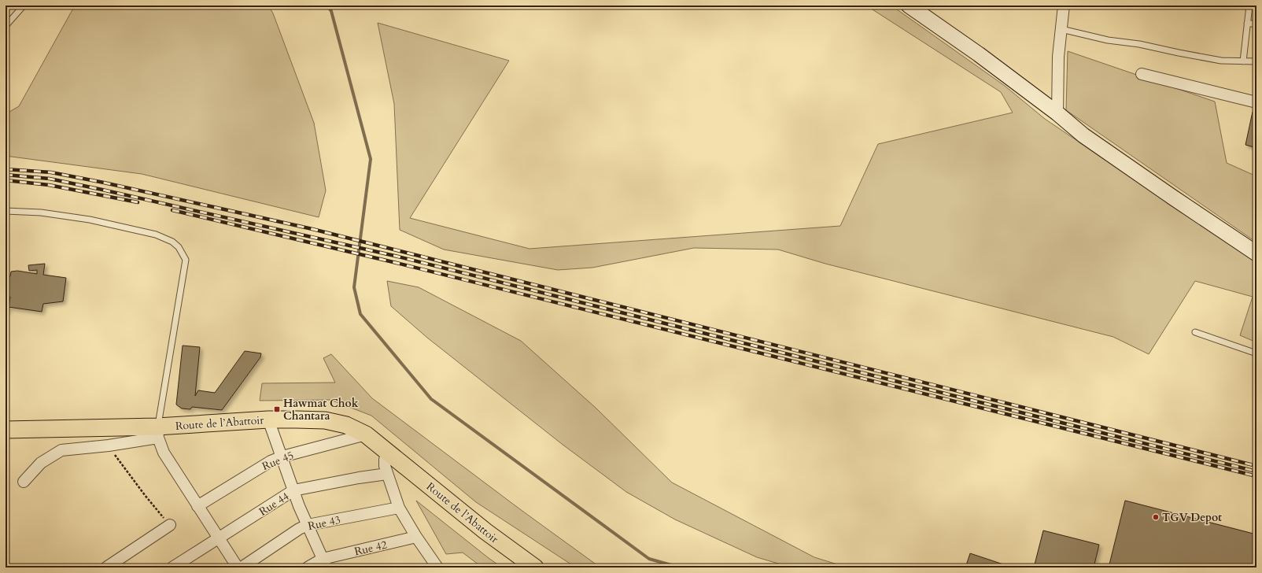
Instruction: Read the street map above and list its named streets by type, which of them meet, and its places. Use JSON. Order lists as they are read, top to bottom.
{
  "streets": {
    "main road": ["Route de l’Abattoir"],
    "street": [
      "Rue 45",
      "Rue 44",
      "Rue 43",
      "Rue 42"
    ]
  },
  "crossings": [
    ["Route de l’Abattoir", "Rue 45"]
  ],
  "places": {
    "transit": ["Hawmat Chok Chantara"],
    "other": ["TGV Depot"]
  }
}
